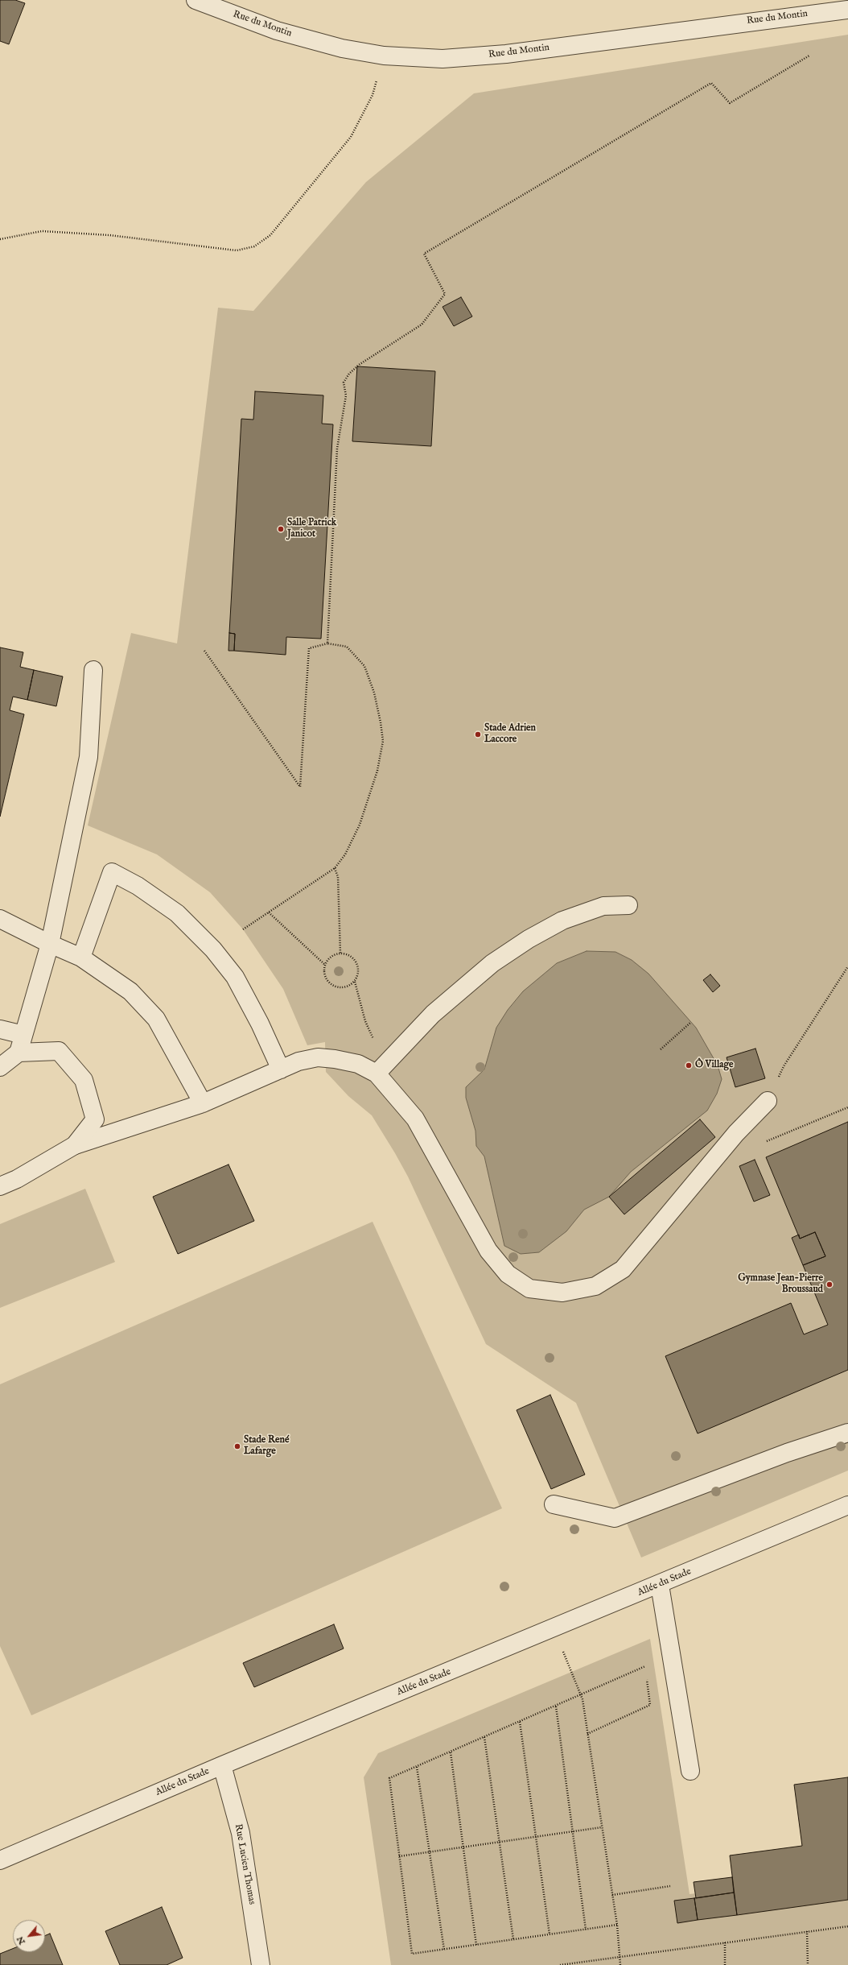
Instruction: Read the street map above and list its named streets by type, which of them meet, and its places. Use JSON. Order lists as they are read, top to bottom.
{
  "streets": {
    "street": ["Rue du Montin", "Allée du Stade", "Rue Lucien Thomas"]
  },
  "crossings": [
    ["Allée du Stade", "Rue Lucien Thomas"]
  ],
  "places": [
    "Salle Patrick Janicot",
    "Stade Adrien Laccore",
    "Ô Village",
    "Gymnase Jean-Pierre Broussaud",
    "Stade René Lafarge"
  ],
  "north": "bottom left"
}
